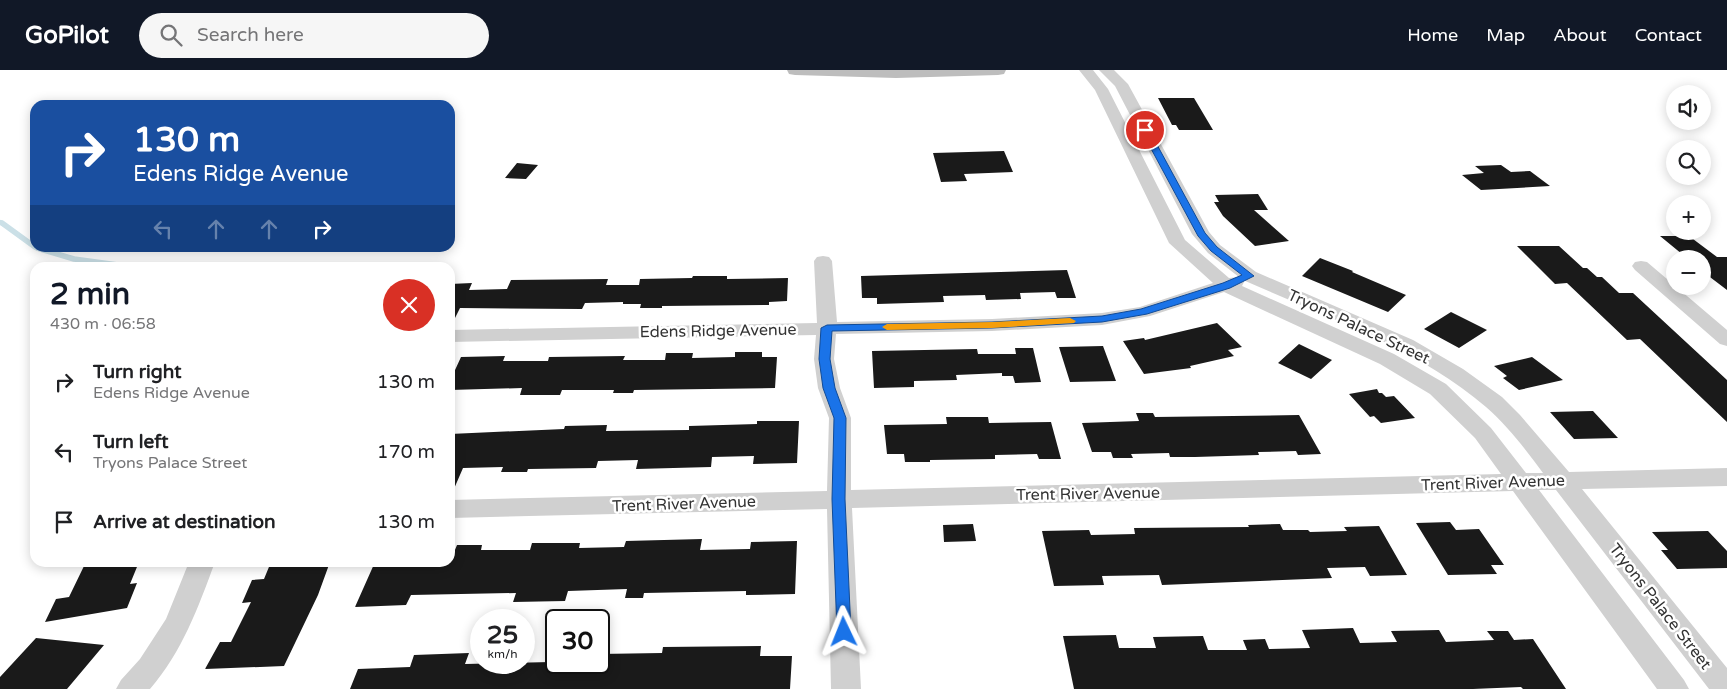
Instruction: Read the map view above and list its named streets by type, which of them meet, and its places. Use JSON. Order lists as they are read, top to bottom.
{
  "streets": {
    "street": ["Tryons Palace Street", "Edens Ridge Avenue", "Trent River Avenue"]
  },
  "crossings": [
    ["Tryons Palace Street", "Edens Ridge Avenue"],
    ["Tryons Palace Street", "Trent River Avenue"]
  ],
  "page": {
    "header": "GoPilot",
    "search": "Search here",
    "nav": [
      "Home",
      "Map",
      "About",
      "Contact"
    ],
    "map_buttons": ["+", "−"],
    "turn": ["130 m", "Edens Ridge Avenue"],
    "heading": ["2 min", "430 m · 06:58"],
    "list": [
      {
        "name": "Turn right",
        "note": "Edens Ridge Avenue",
        "value": "130 m"
      },
      {
        "name": "Turn left",
        "note": "Tryons Palace Street",
        "value": "170 m"
      },
      {
        "name": "Arrive at destination",
        "value": "130 m"
      }
    ],
    "speed": "25 km/h",
    "limit": "30"
  }
}
